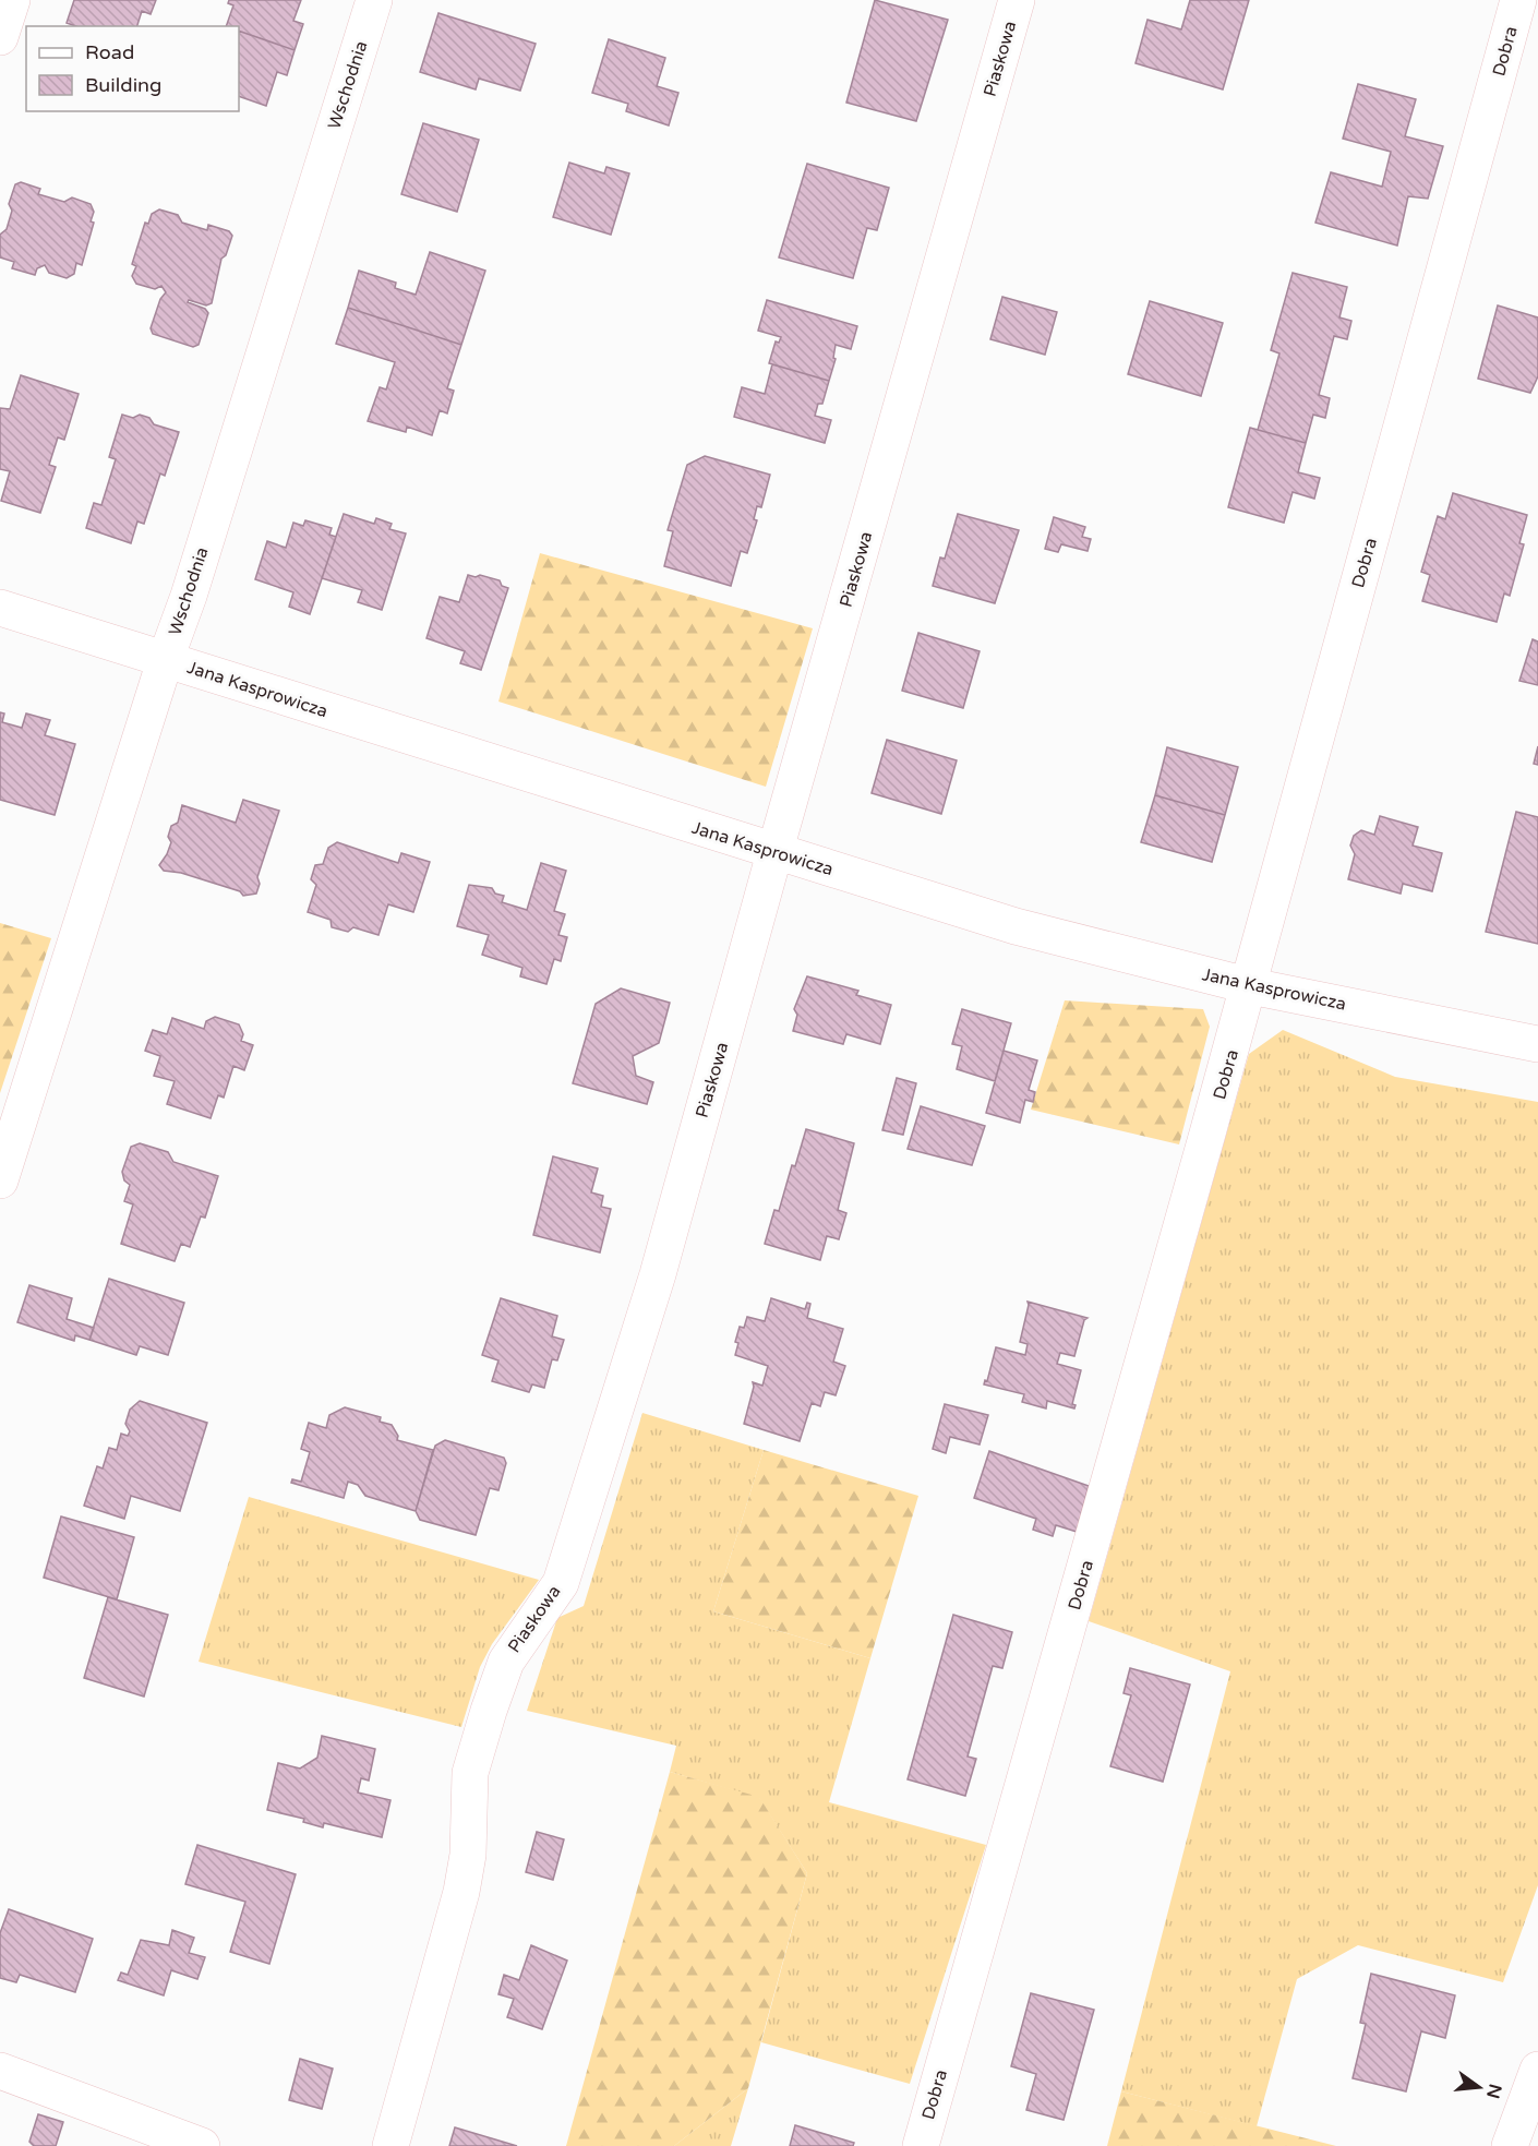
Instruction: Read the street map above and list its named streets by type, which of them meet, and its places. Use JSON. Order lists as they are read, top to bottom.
{
  "streets": {
    "street": [
      "Dobra",
      "Piaskowa",
      "Wschodnia",
      "Jana Kasprowicza"
    ]
  },
  "crossings": [
    ["Dobra", "Jana Kasprowicza"],
    ["Piaskowa", "Jana Kasprowicza"],
    ["Wschodnia", "Jana Kasprowicza"]
  ],
  "legend": ["Road", "Building"],
  "north": "right"
}
